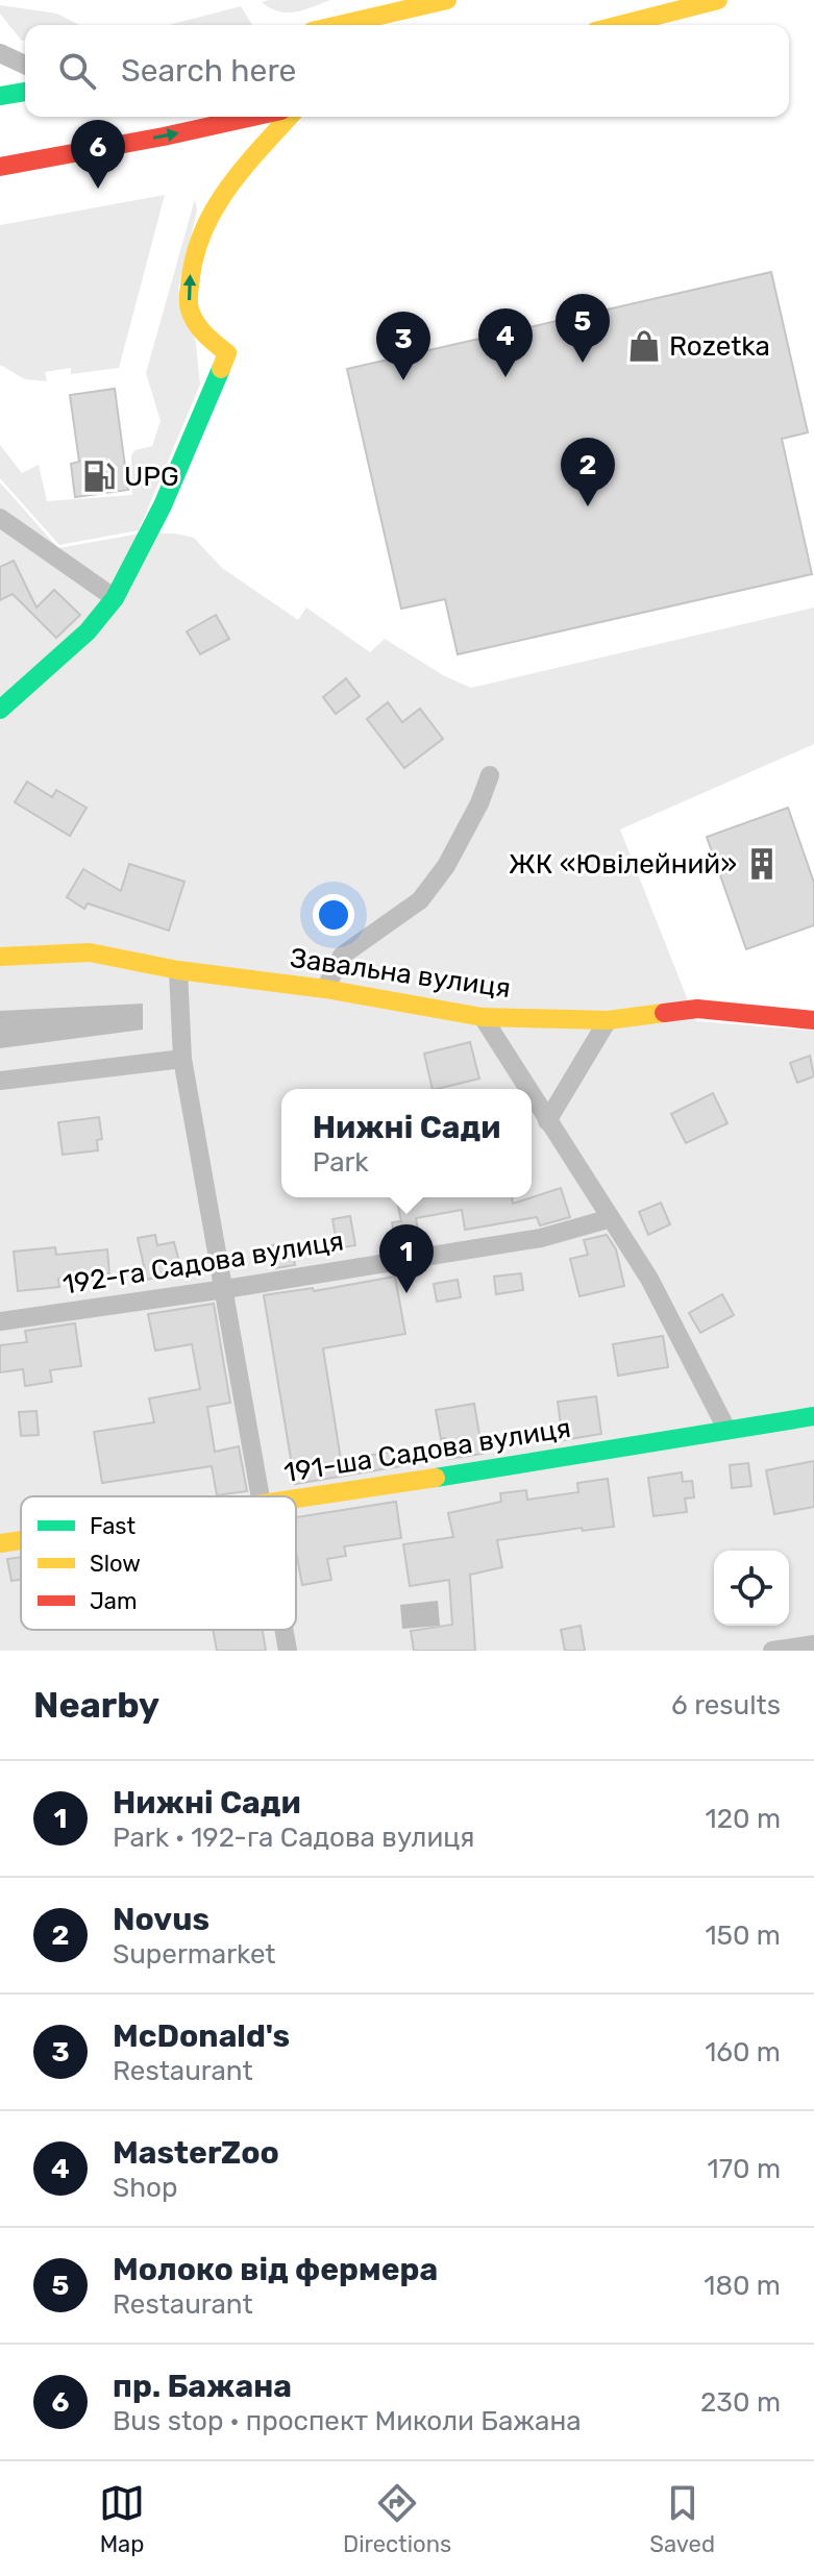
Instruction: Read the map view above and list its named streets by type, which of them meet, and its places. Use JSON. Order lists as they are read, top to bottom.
{
  "streets": {
    "main road": ["Завальна вулиця", "191-ша Садова вулиця"],
    "street": ["192-га Садова вулиця"]
  },
  "places": {
    "shop": ["Rozetka"],
    "fuel station": ["UPG"],
    "building": ["ЖК «Ювілейний»"]
  },
  "legend": ["Fast", "Slow", "Jam"],
  "page": {
    "search": "Search here",
    "pins": [
      "6",
      "5",
      "4",
      "3",
      "2",
      "1"
    ],
    "popup": ["Нижні Сади", "Park"],
    "heading": ["Nearby", "6 results"],
    "list": [
      {
        "mark": "1",
        "name": "Нижні Сади",
        "note": "Park · 192-га Садова вулиця",
        "value": "120 m"
      },
      {
        "mark": "2",
        "name": "Novus",
        "note": "Supermarket",
        "value": "150 m"
      },
      {
        "mark": "3",
        "name": "McDonald's",
        "note": "Restaurant",
        "value": "160 m"
      },
      {
        "mark": "4",
        "name": "MasterZoo",
        "note": "Shop",
        "value": "170 m"
      },
      {
        "mark": "5",
        "name": "Молоко від фермера",
        "note": "Restaurant",
        "value": "180 m"
      },
      {
        "mark": "6",
        "name": "пр. Бажана",
        "note": "Bus stop · проспект Миколи Бажана",
        "value": "230 m"
      }
    ],
    "nav": ["Map", "Directions", "Saved"]
  }
}
